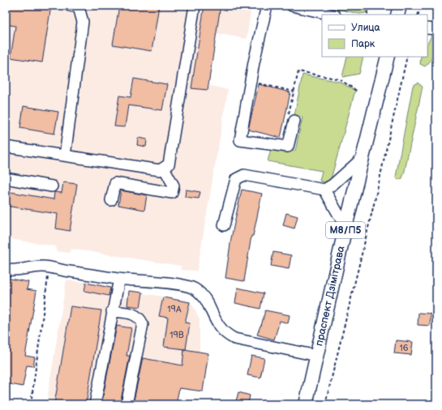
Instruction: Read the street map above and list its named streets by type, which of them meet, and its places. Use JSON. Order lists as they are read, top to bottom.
{
  "streets": {
    "main road": ["М8/П5", "праспект Дзімітрава"]
  },
  "house_numbers": ["19А", "19В", "16"],
  "legend": ["Улица", "Парк"]
}
